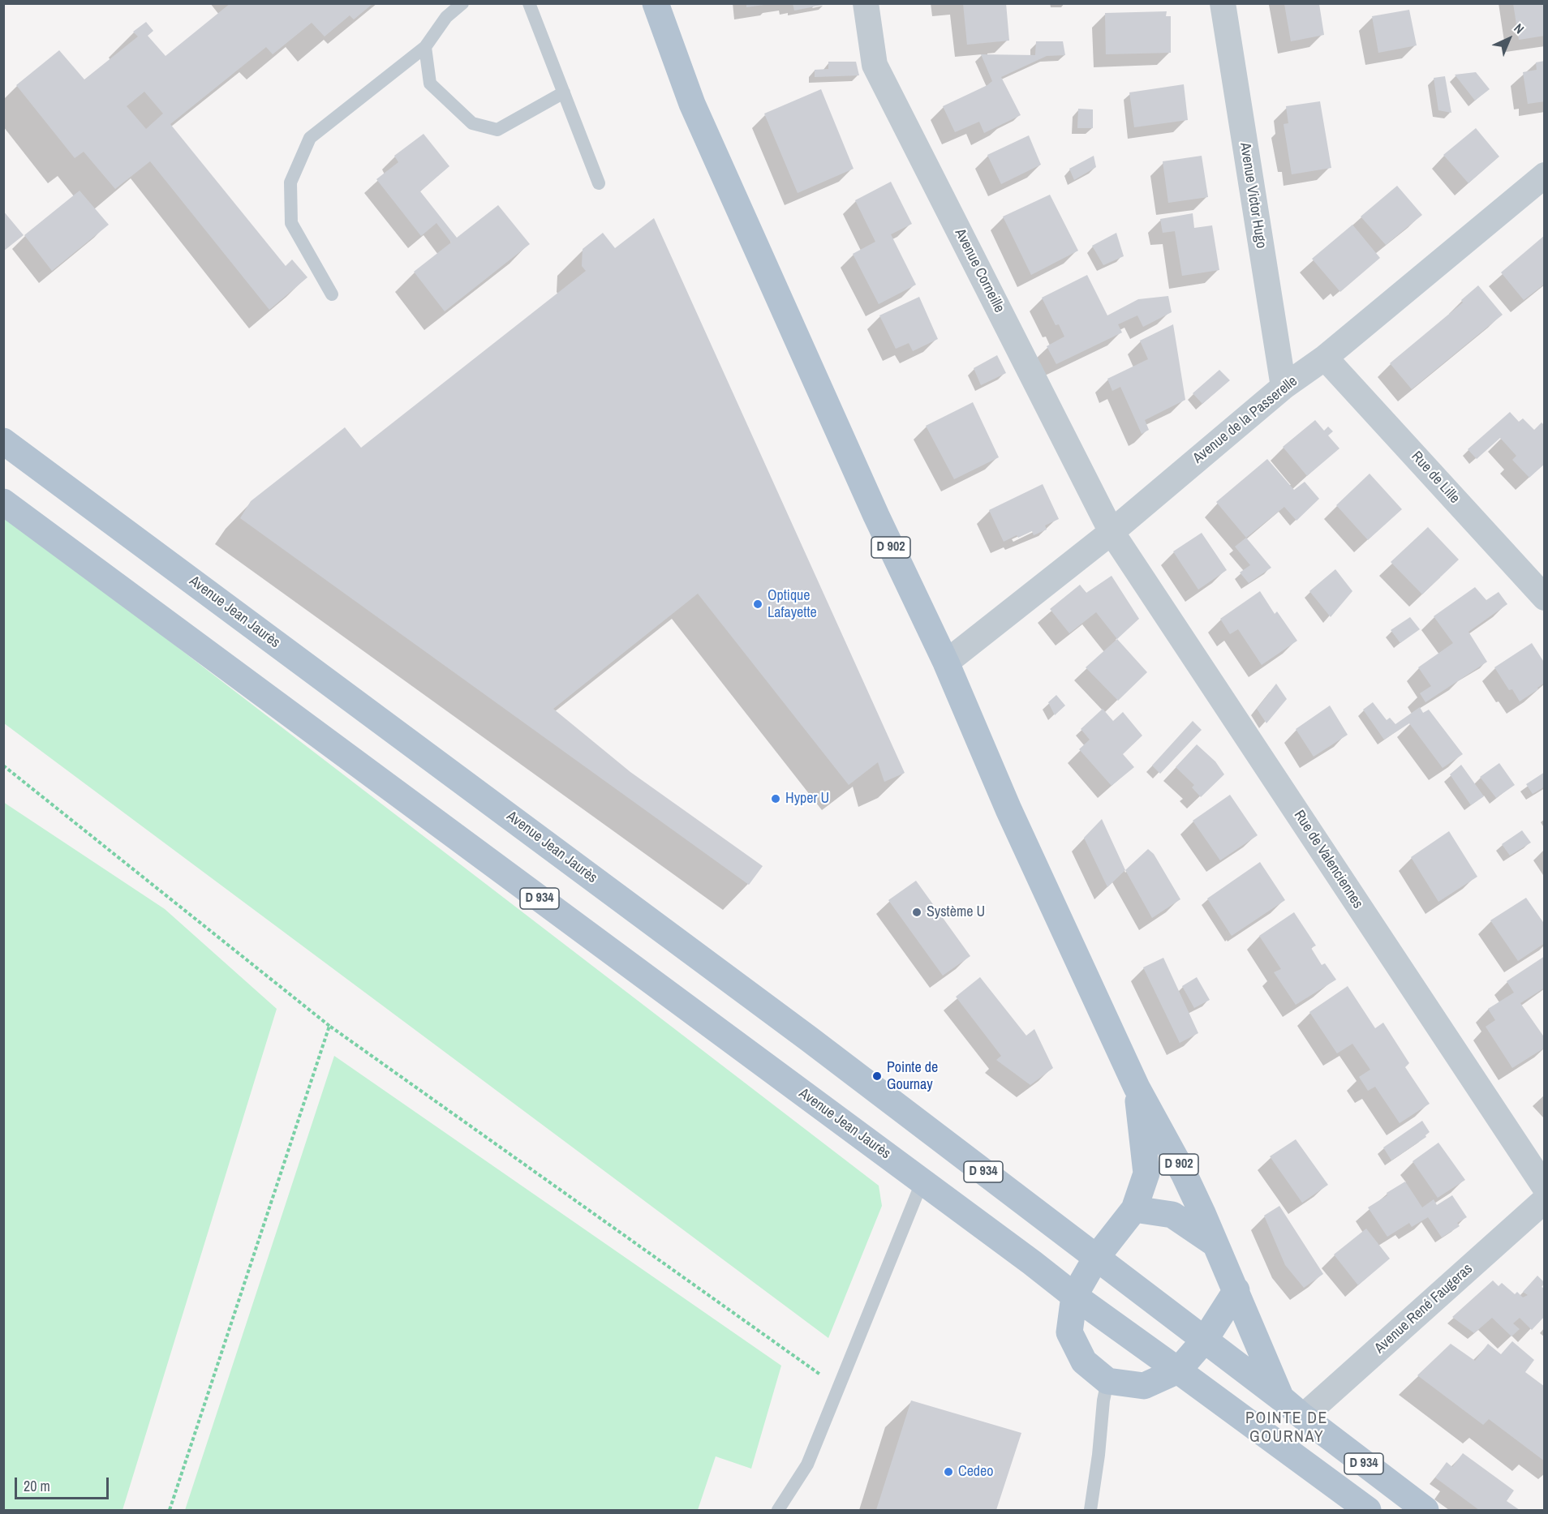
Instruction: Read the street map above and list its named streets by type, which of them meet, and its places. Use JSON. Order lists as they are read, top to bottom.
{
  "streets": {
    "main road": ["D 902", "Avenue Jean Jaurès", "D 934"],
    "street": [
      "Avenue Victor Hugo",
      "Avenue Corneille",
      "Avenue de la Passerelle",
      "Rue de Lille",
      "Rue de Valenciennes",
      "Avenue René Faugeras"
    ]
  },
  "crossings": [
    ["Avenue Victor Hugo", "Avenue de la Passerelle"],
    ["Avenue Corneille", "Avenue de la Passerelle"],
    ["Avenue Corneille", "Rue de Valenciennes"],
    ["Avenue de la Passerelle", "Rue de Lille"],
    ["Avenue de la Passerelle", "D 902"],
    ["Avenue de la Passerelle", "Rue de Valenciennes"],
    ["D 902", "Avenue Jean Jaurès"],
    ["D 902", "D 934"],
    ["Avenue Jean Jaurès", "D 934"],
    ["D 934", "Avenue René Faugeras"]
  ],
  "districts": ["POINTE DE GOURNAY"],
  "places": [
    "Optique Lafayette",
    "Hyper U",
    "Système U",
    "Pointe de Gournay",
    "Cedeo"
  ],
  "scale_bar": "20 m",
  "north": "top right"
}
